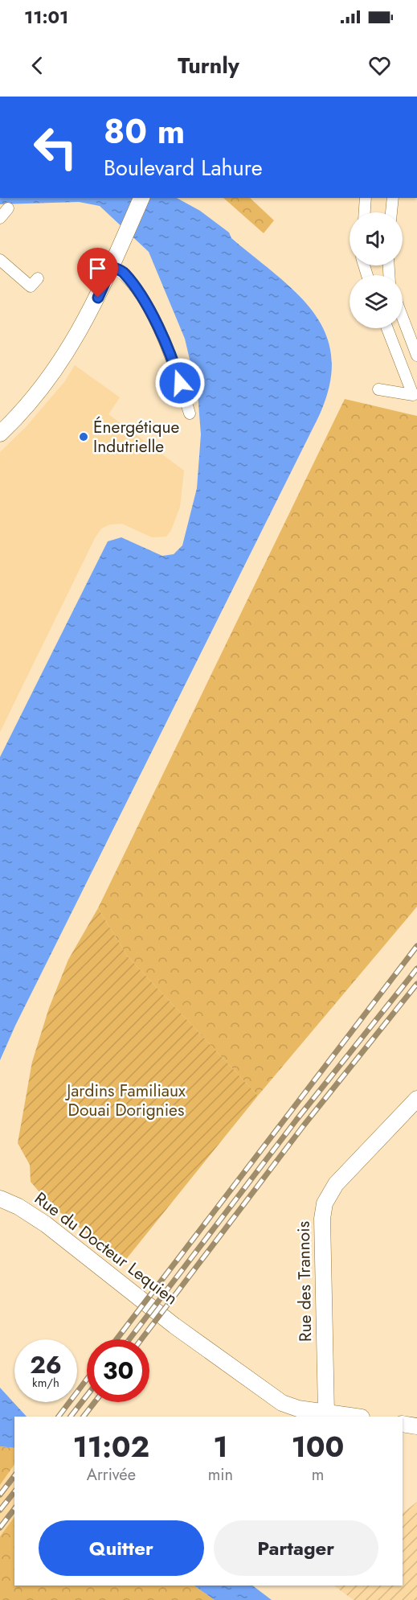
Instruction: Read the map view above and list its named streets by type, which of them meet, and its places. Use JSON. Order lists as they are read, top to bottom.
{
  "streets": {
    "street": ["Rue du Docteur Lequien", "Rue des Trannois"]
  },
  "crossings": [
    ["Rue du Docteur Lequien", "Rue des Trannois"]
  ],
  "parks": ["Jardins Familiaux Douai Dorignies"],
  "places": ["Énergétique Indutrielle"],
  "page": {
    "status": "11:01",
    "header": "Turnly",
    "turn": ["80 m", "Boulevard Lahure"],
    "speed": "26 km/h",
    "limit": "30",
    "eta": [
      "11:02",
      "Arrivée",
      "1",
      "min",
      "100",
      "m"
    ],
    "buttons": ["Quitter", "Partager"]
  }
}
